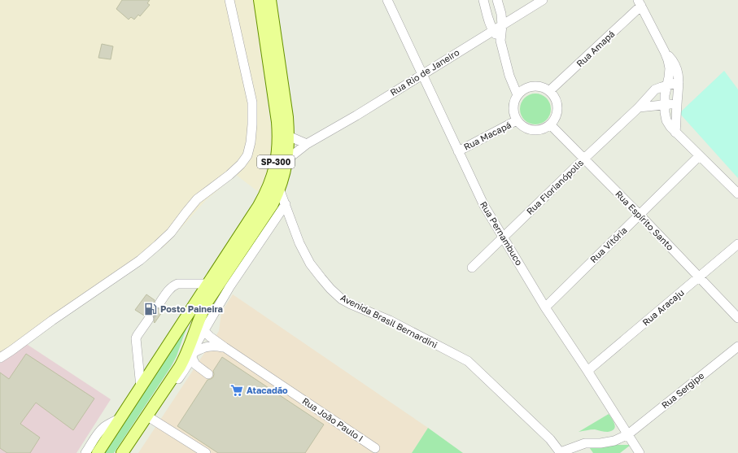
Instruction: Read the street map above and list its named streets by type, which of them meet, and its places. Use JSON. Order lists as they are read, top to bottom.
{
  "streets": {
    "main road": ["SP-300"],
    "street": [
      "Rua Amapá",
      "Rua Rio de Janeiro",
      "Rua Macapá",
      "Rua Florianópolis",
      "Rua Espírito Santo",
      "Rua Pernambuco",
      "Rua Vitória",
      "Rua Aracaju",
      "Avenida Brasil Bernardini",
      "Rua Sergipe",
      "Rua João Paulo I"
    ]
  },
  "crossings": [
    ["Rua Amapá", "Rua Macapá"],
    ["Rua Amapá", "Rua Espírito Santo"],
    ["Rua Rio de Janeiro", "SP-300"],
    ["Rua Rio de Janeiro", "Rua Pernambuco"],
    ["Rua Macapá", "Rua Espírito Santo"],
    ["Rua Macapá", "Rua Pernambuco"],
    ["SP-300", "Avenida Brasil Bernardini"],
    ["SP-300", "Rua João Paulo I"],
    ["Rua Florianópolis", "Rua Espírito Santo"],
    ["Rua Florianópolis", "Rua Pernambuco"],
    ["Rua Espírito Santo", "Rua Vitória"],
    ["Rua Espírito Santo", "Rua Aracaju"],
    ["Rua Pernambuco", "Rua Vitória"],
    ["Rua Pernambuco", "Rua Aracaju"],
    ["Rua Pernambuco", "Rua Sergipe"],
    ["Avenida Brasil Bernardini", "Rua Sergipe"]
  ],
  "places": {
    "fuel station": ["Posto Paineira"],
    "supermarket": ["Atacadão"]
  }
}
